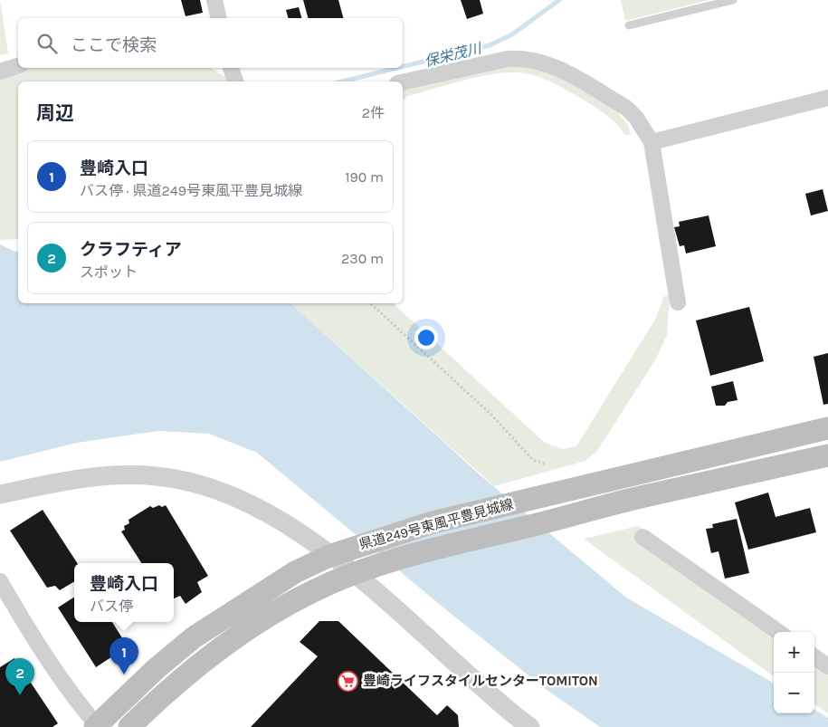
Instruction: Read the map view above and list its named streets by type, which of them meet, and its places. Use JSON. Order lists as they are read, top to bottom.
{
  "streets": {
    "main road": ["県道249号東風平豊見城線"]
  },
  "water": ["保栄茂川"],
  "places": {
    "supermarket": ["豊崎ライフスタイルセンターTOMITON"]
  },
  "page": {
    "search": "ここで検索",
    "heading": ["周辺", "2件"],
    "list": [
      {
        "mark": "1",
        "name": "豊崎入口",
        "note": "バス停 · 県道249号東風平豊見城線",
        "value": "190 m"
      },
      {
        "mark": "2",
        "name": "クラフティア",
        "note": "スポット",
        "value": "230 m"
      }
    ],
    "popup": ["豊崎入口", "バス停"],
    "map_buttons": ["+", "−"],
    "pins": ["1", "2"]
  }
}
